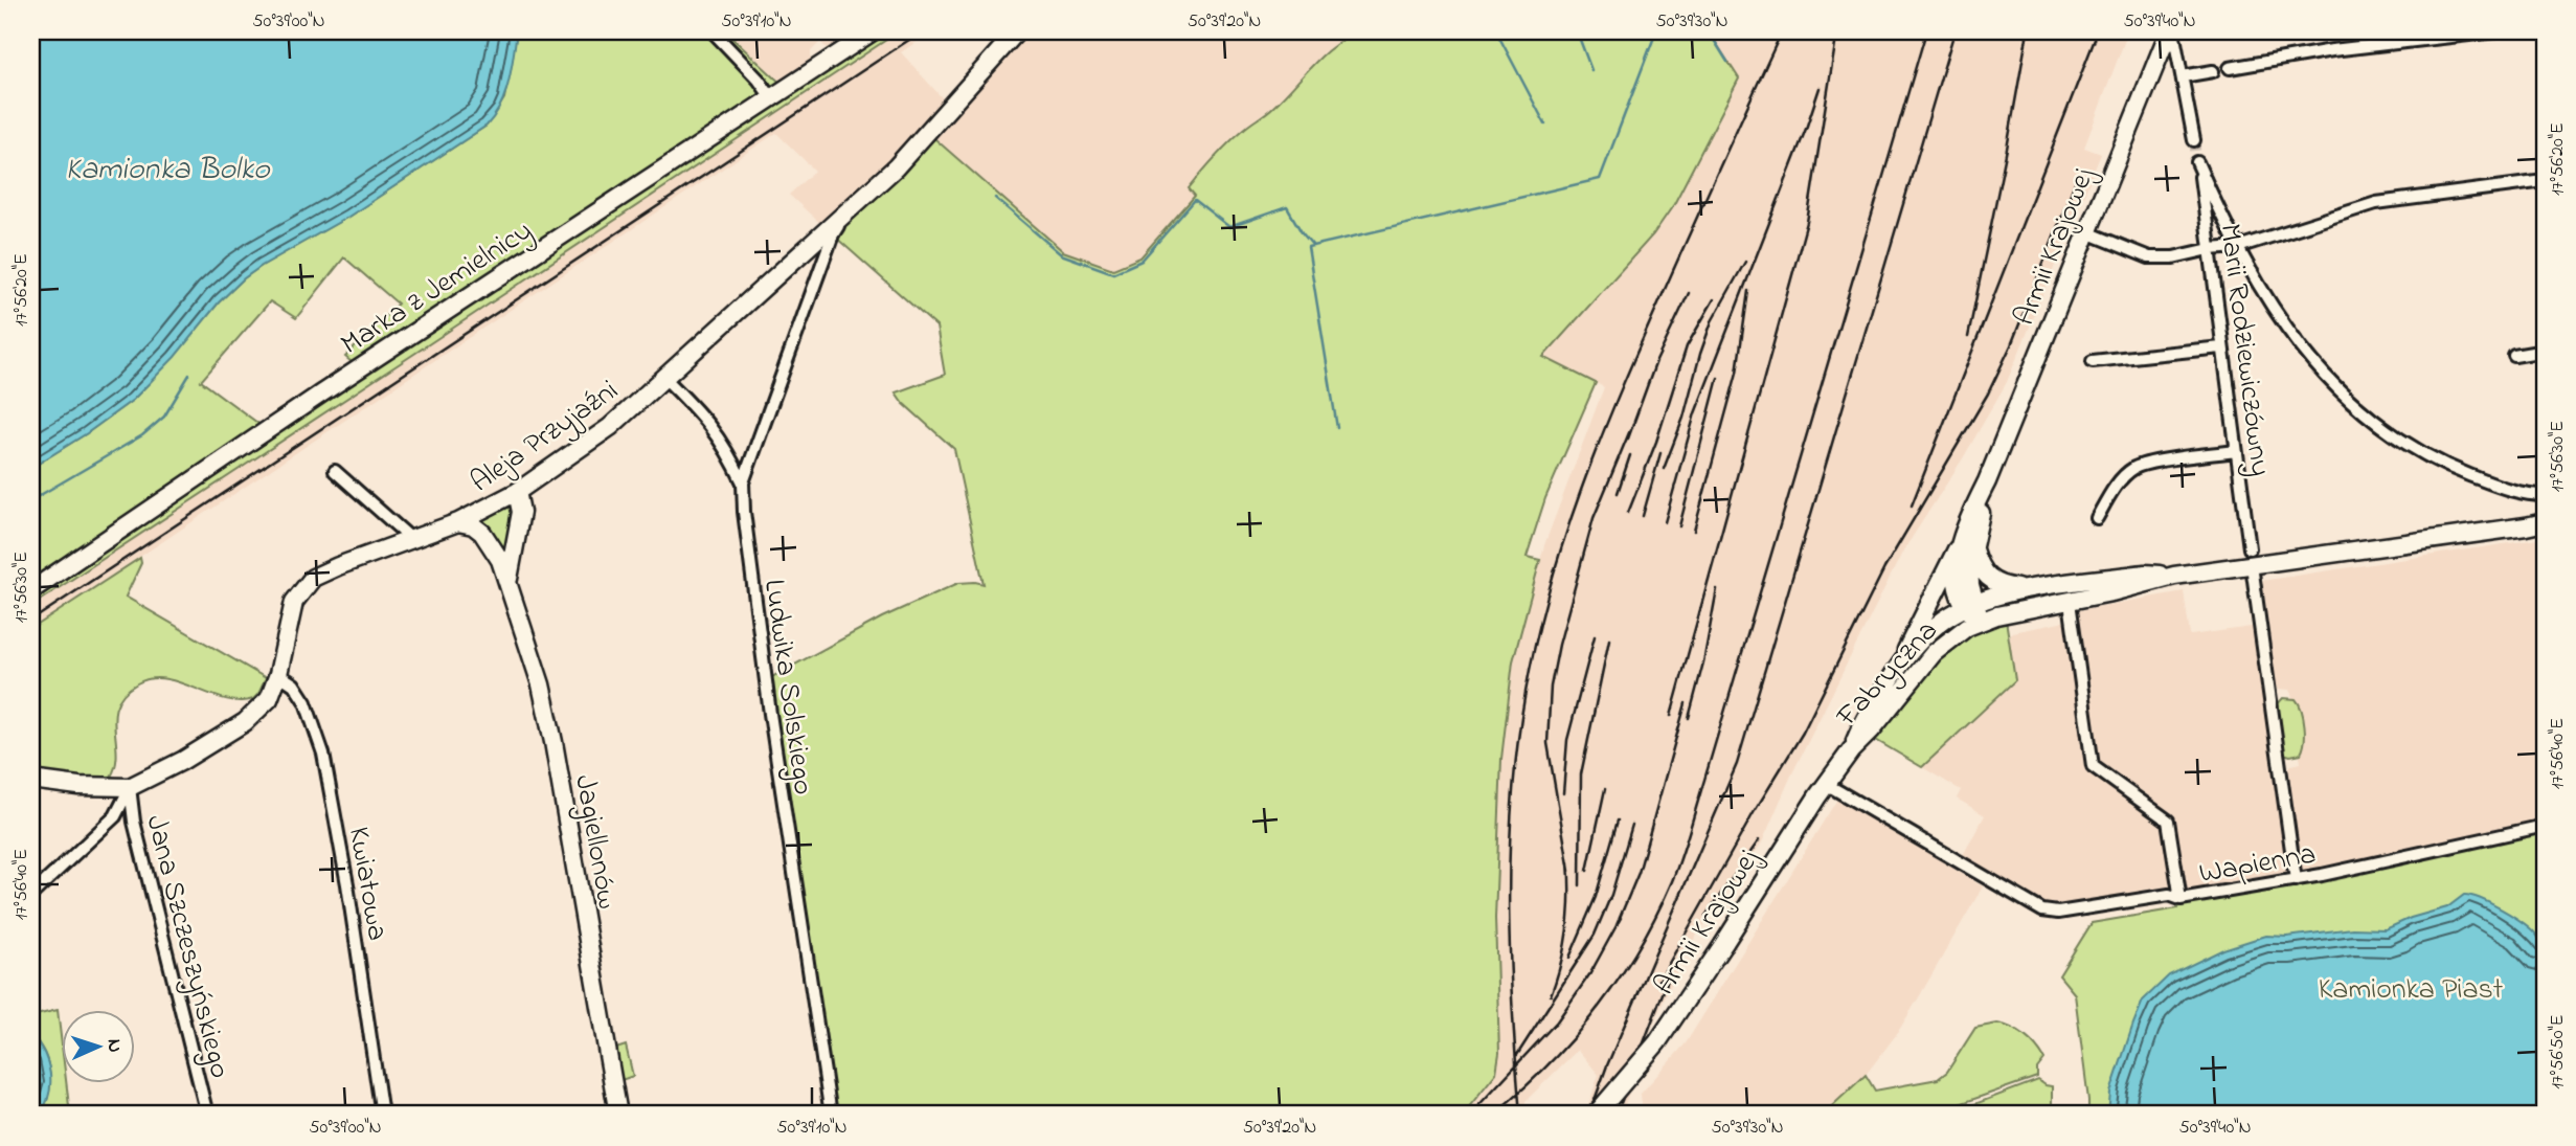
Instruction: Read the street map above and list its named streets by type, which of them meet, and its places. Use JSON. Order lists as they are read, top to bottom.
{
  "streets": {
    "street": [
      "Armii Krajowej",
      "Marka z Jemielnicy",
      "Marii Rodziewiczówny",
      "Aleja Przyjaźni",
      "Fabryczna",
      "Ludwika Solskiego",
      "Jagiellonów",
      "Wapienna",
      "Kwiatowa",
      "Jana Szczeszyńskiego"
    ]
  },
  "crossings": [
    ["Armii Krajowej", "Fabryczna"],
    ["Marii Rodziewiczówny", "Fabryczna"],
    ["Marii Rodziewiczówny", "Wapienna"],
    ["Aleja Przyjaźni", "Ludwika Solskiego"],
    ["Aleja Przyjaźni", "Jagiellonów"],
    ["Aleja Przyjaźni", "Kwiatowa"],
    ["Aleja Przyjaźni", "Jana Szczeszyńskiego"],
    ["Fabryczna", "Wapienna"]
  ],
  "water": ["Kamionka Bolko"],
  "parks": ["Kamionka Piast"],
  "north": "right",
  "coordinates": [
    "50°39'00\"N",
    "50°39'10\"N",
    "50°39'20\"N",
    "50°39'30\"N",
    "50°39'40\"N",
    "17°56'20\"E",
    "17°56'30\"E",
    "17°56'40\"E",
    "17°56'50\"E"
  ]
}
